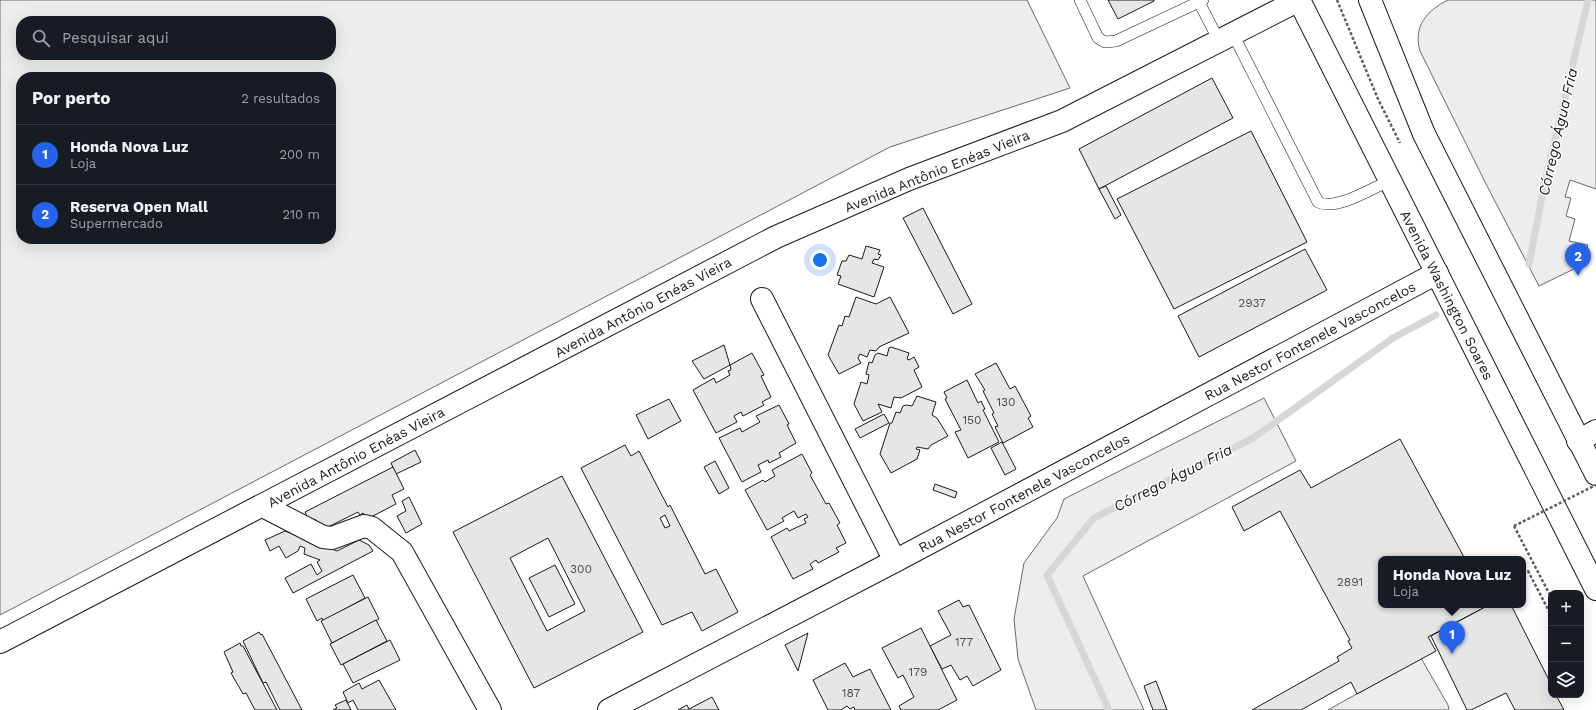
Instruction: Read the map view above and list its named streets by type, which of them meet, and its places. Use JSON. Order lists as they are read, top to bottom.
{
  "streets": {
    "main road": ["Avenida Antônio Enéas Vieira", "Avenida Washington Soares", "Rua Nestor Fontenele Vasconcelos"]
  },
  "crossings": [
    ["Avenida Antônio Enéas Vieira", "Avenida Washington Soares"],
    ["Avenida Washington Soares", "Rua Nestor Fontenele Vasconcelos"]
  ],
  "water": ["Córrego Água Fria"],
  "house_numbers": [
    "2937",
    "130",
    "150",
    "300",
    "2891",
    "177",
    "179",
    "187"
  ],
  "page": {
    "search": "Pesquisar aqui",
    "heading": ["Por perto", "2 resultados"],
    "list": [
      {
        "mark": "1",
        "name": "Honda Nova Luz",
        "note": "Loja",
        "value": "200 m"
      },
      {
        "mark": "2",
        "name": "Reserva Open Mall",
        "note": "Supermercado",
        "value": "210 m"
      }
    ],
    "pins": ["2", "1"],
    "popup": ["Honda Nova Luz", "Loja"],
    "map_buttons": ["+", "−"]
  }
}
